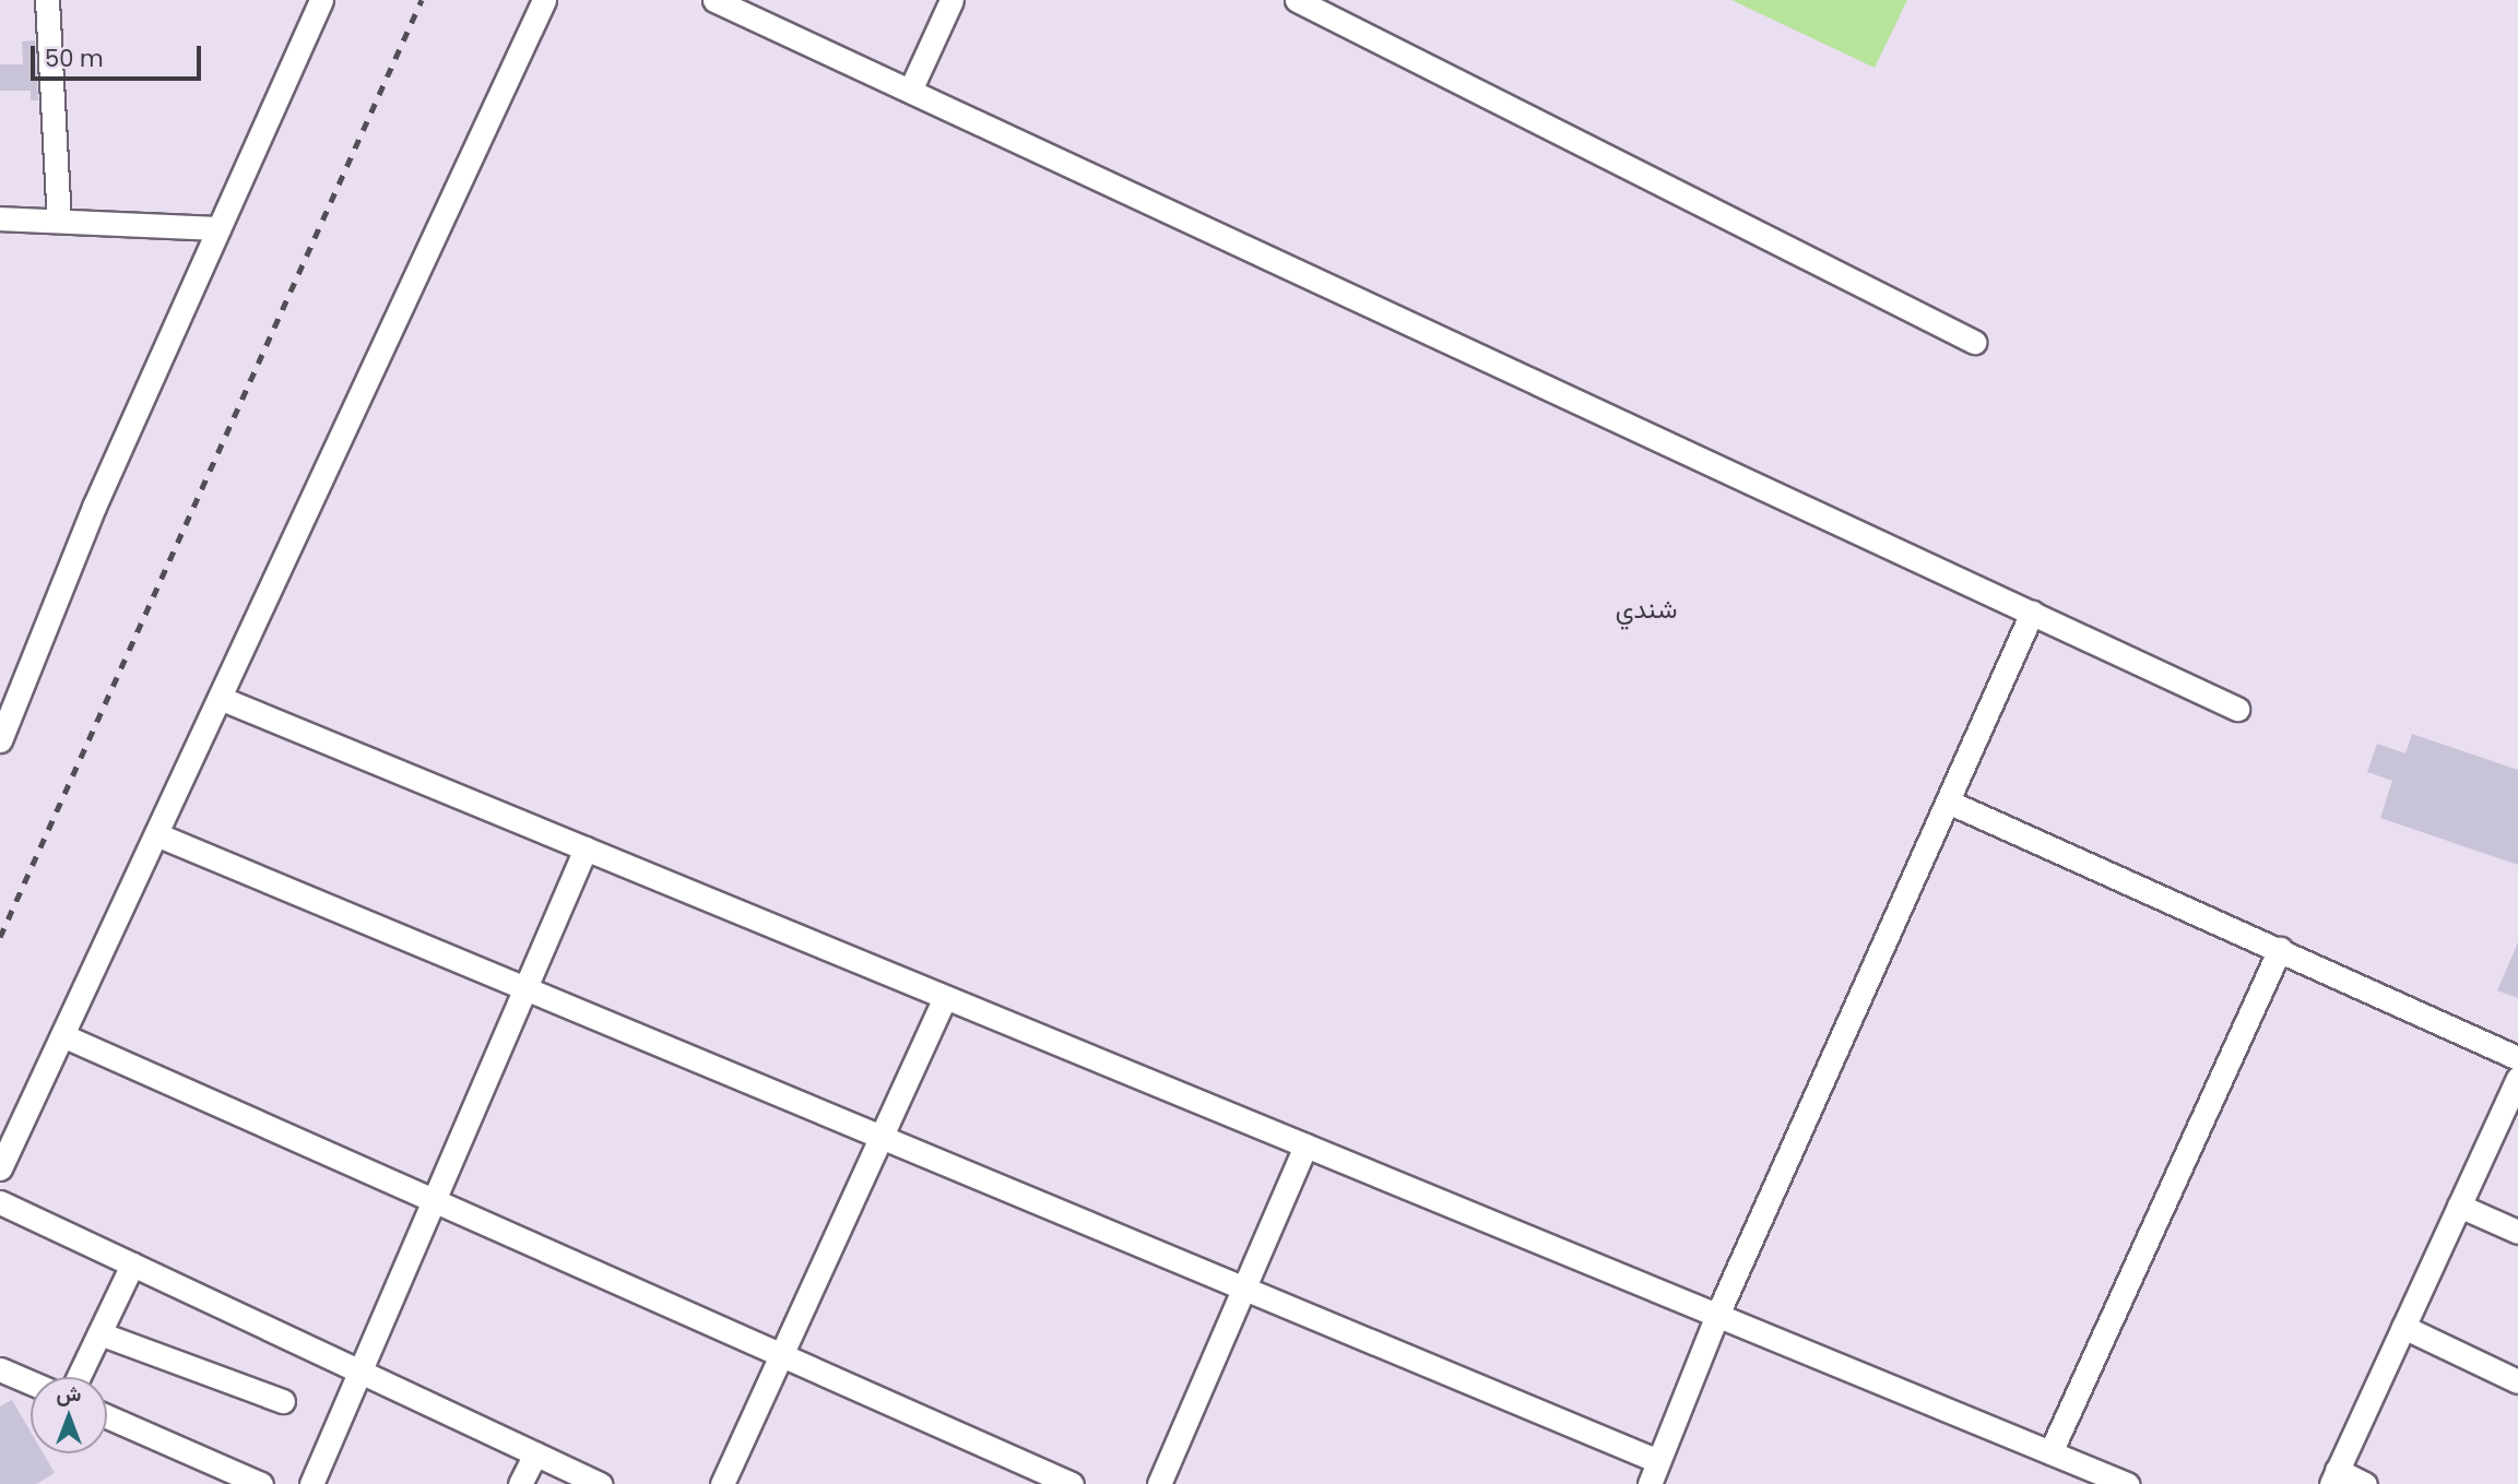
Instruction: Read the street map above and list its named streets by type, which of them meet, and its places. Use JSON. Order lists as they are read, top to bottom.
{
  "districts": ["شندي"],
  "scale_bar": "50 m",
  "north": "top"
}
